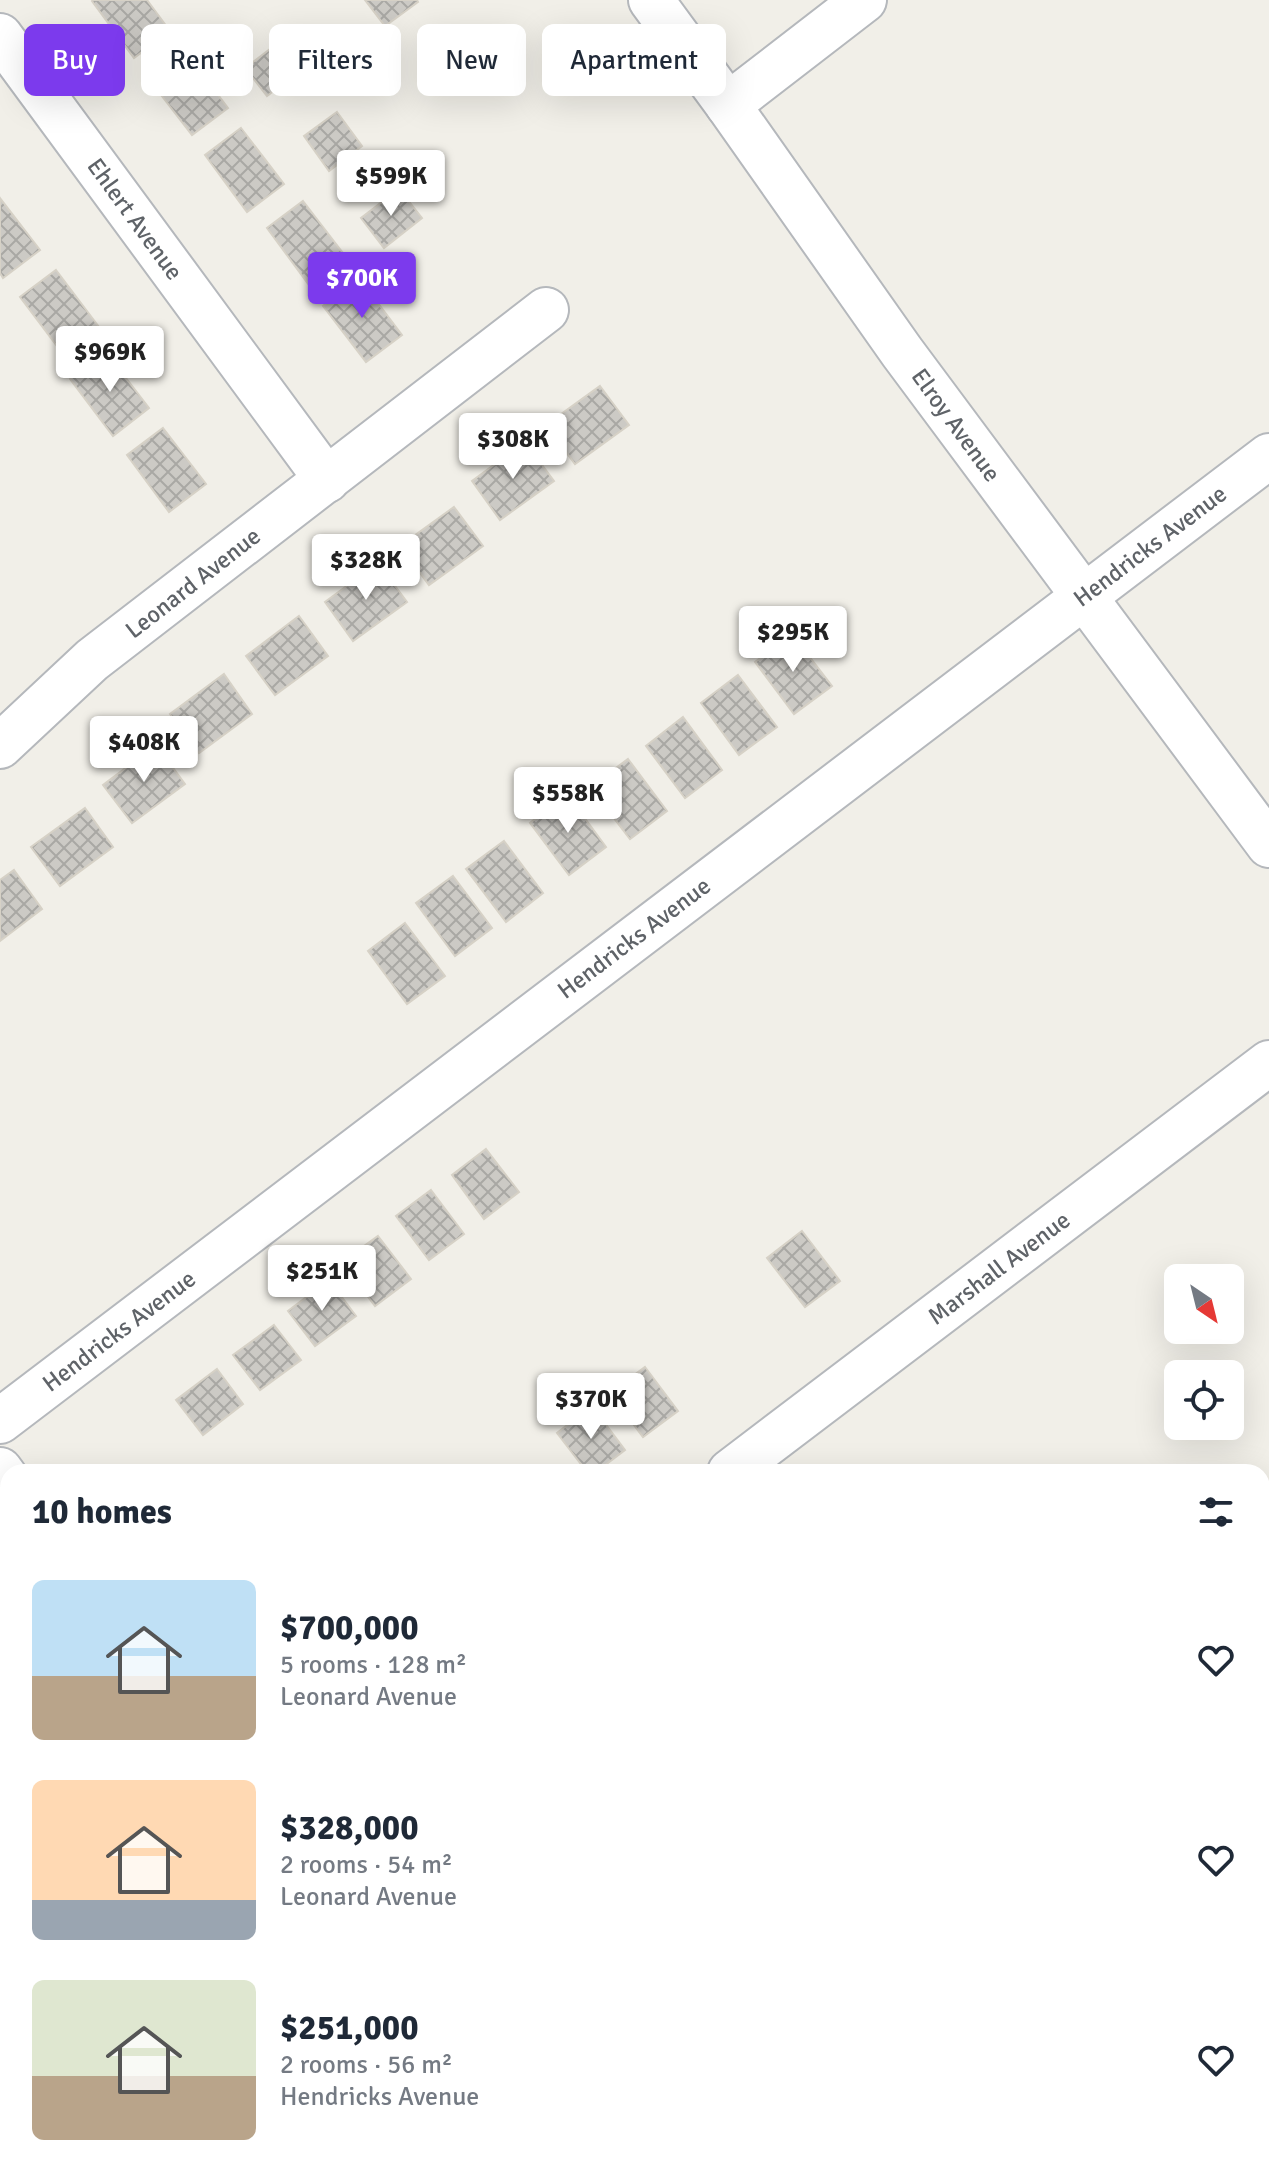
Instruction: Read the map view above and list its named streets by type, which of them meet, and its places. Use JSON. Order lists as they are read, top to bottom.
{
  "streets": {
    "street": [
      "Ehlert Avenue",
      "Elroy Avenue",
      "Hendricks Avenue",
      "Leonard Avenue",
      "Marshall Avenue"
    ]
  },
  "crossings": [
    ["Ehlert Avenue", "Leonard Avenue"],
    ["Elroy Avenue", "Hendricks Avenue"]
  ],
  "north": "bottom right",
  "page": {
    "chip": [
      "Buy",
      "Rent",
      "Filters",
      "New",
      "Apartment"
    ],
    "price": [
      "$599K",
      "$700K",
      "$969K",
      "$308K",
      "$328K",
      "$295K",
      "$408K",
      "$558K",
      "$251K",
      "$370K"
    ],
    "heading": "10 homes",
    "list": [
      {
        "name": "$700,000",
        "note": "5 rooms · 128 m² · Leonard Avenue"
      },
      {
        "name": "$328,000",
        "note": "2 rooms · 54 m² · Leonard Avenue"
      },
      {
        "name": "$251,000",
        "note": "2 rooms · 56 m² · Hendricks Avenue"
      }
    ]
  }
}
